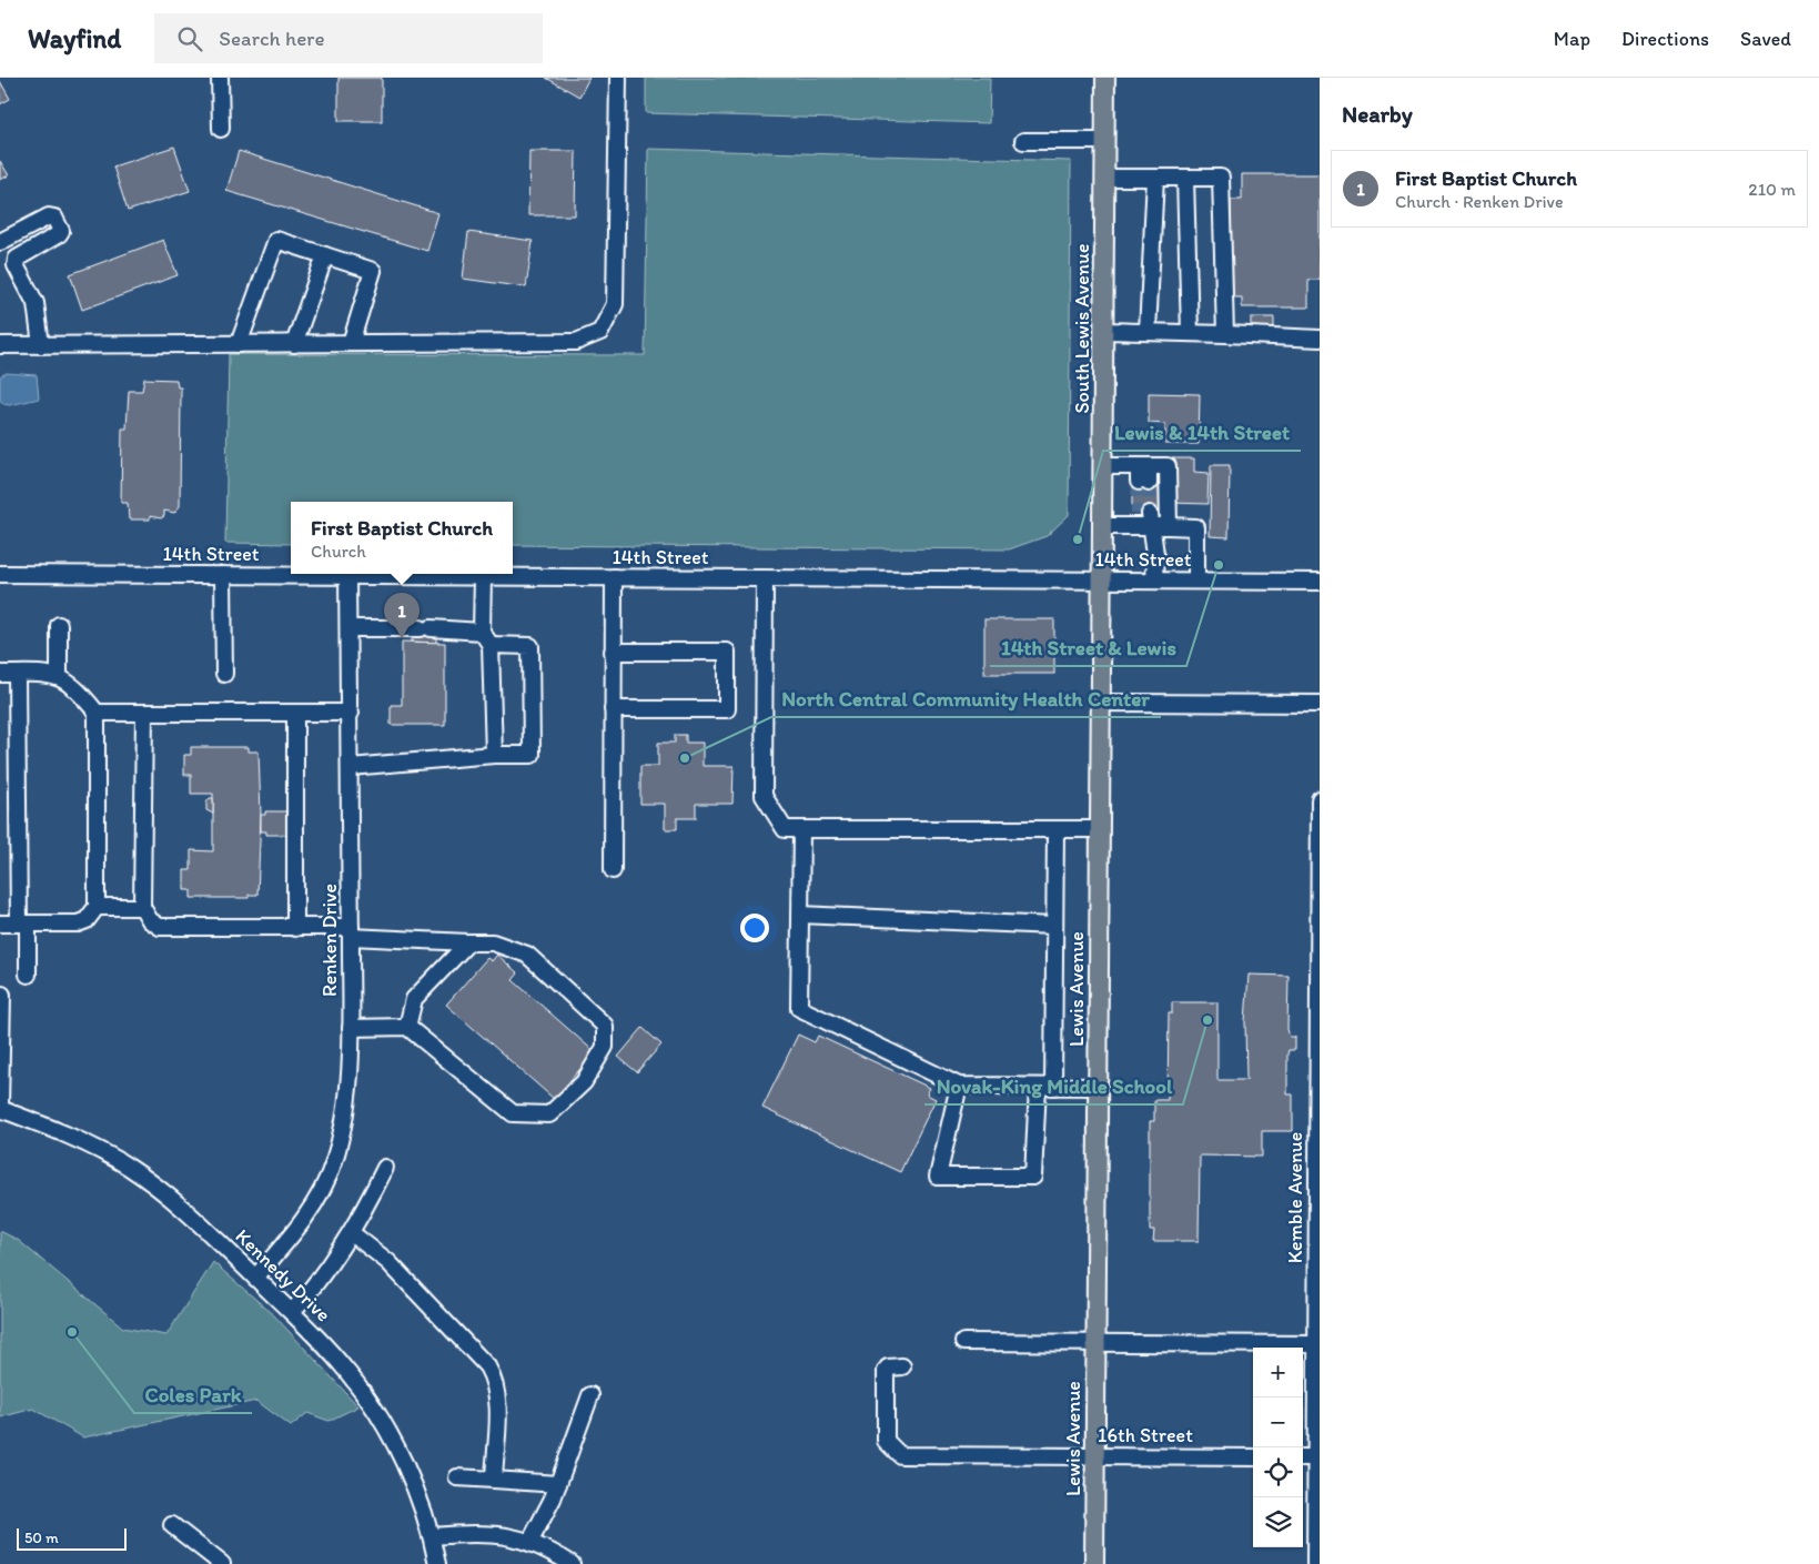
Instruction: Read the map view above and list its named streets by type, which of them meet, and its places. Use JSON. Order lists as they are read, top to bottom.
{
  "streets": {
    "main road": ["South Lewis Avenue", "Lewis Avenue"],
    "street": [
      "14th Street",
      "Renken Drive",
      "Kemble Avenue",
      "Kennedy Drive",
      "16th Street"
    ]
  },
  "crossings": [
    ["South Lewis Avenue", "14th Street"],
    ["South Lewis Avenue", "Lewis Avenue"],
    ["14th Street", "Renken Drive"],
    ["14th Street", "Lewis Avenue"],
    ["Renken Drive", "Kennedy Drive"],
    ["Lewis Avenue", "16th Street"]
  ],
  "places": [
    "Lewis & 14th Street",
    "14th Street & Lewis",
    "North Central Community Health Center",
    "Novak-King Middle School",
    "Coles Park"
  ],
  "scale_bar": "50 m",
  "page": {
    "header": "Wayfind",
    "search": "Search here",
    "nav": ["Map", "Directions", "Saved"],
    "heading": "Nearby",
    "list": [
      {
        "mark": "1",
        "name": "First Baptist Church",
        "note": "Church · Renken Drive",
        "value": "210 m"
      }
    ],
    "popup": ["First Baptist Church", "Church"],
    "pins": "1",
    "map_buttons": ["+", "−"],
    "scale": "50 m"
  }
}
